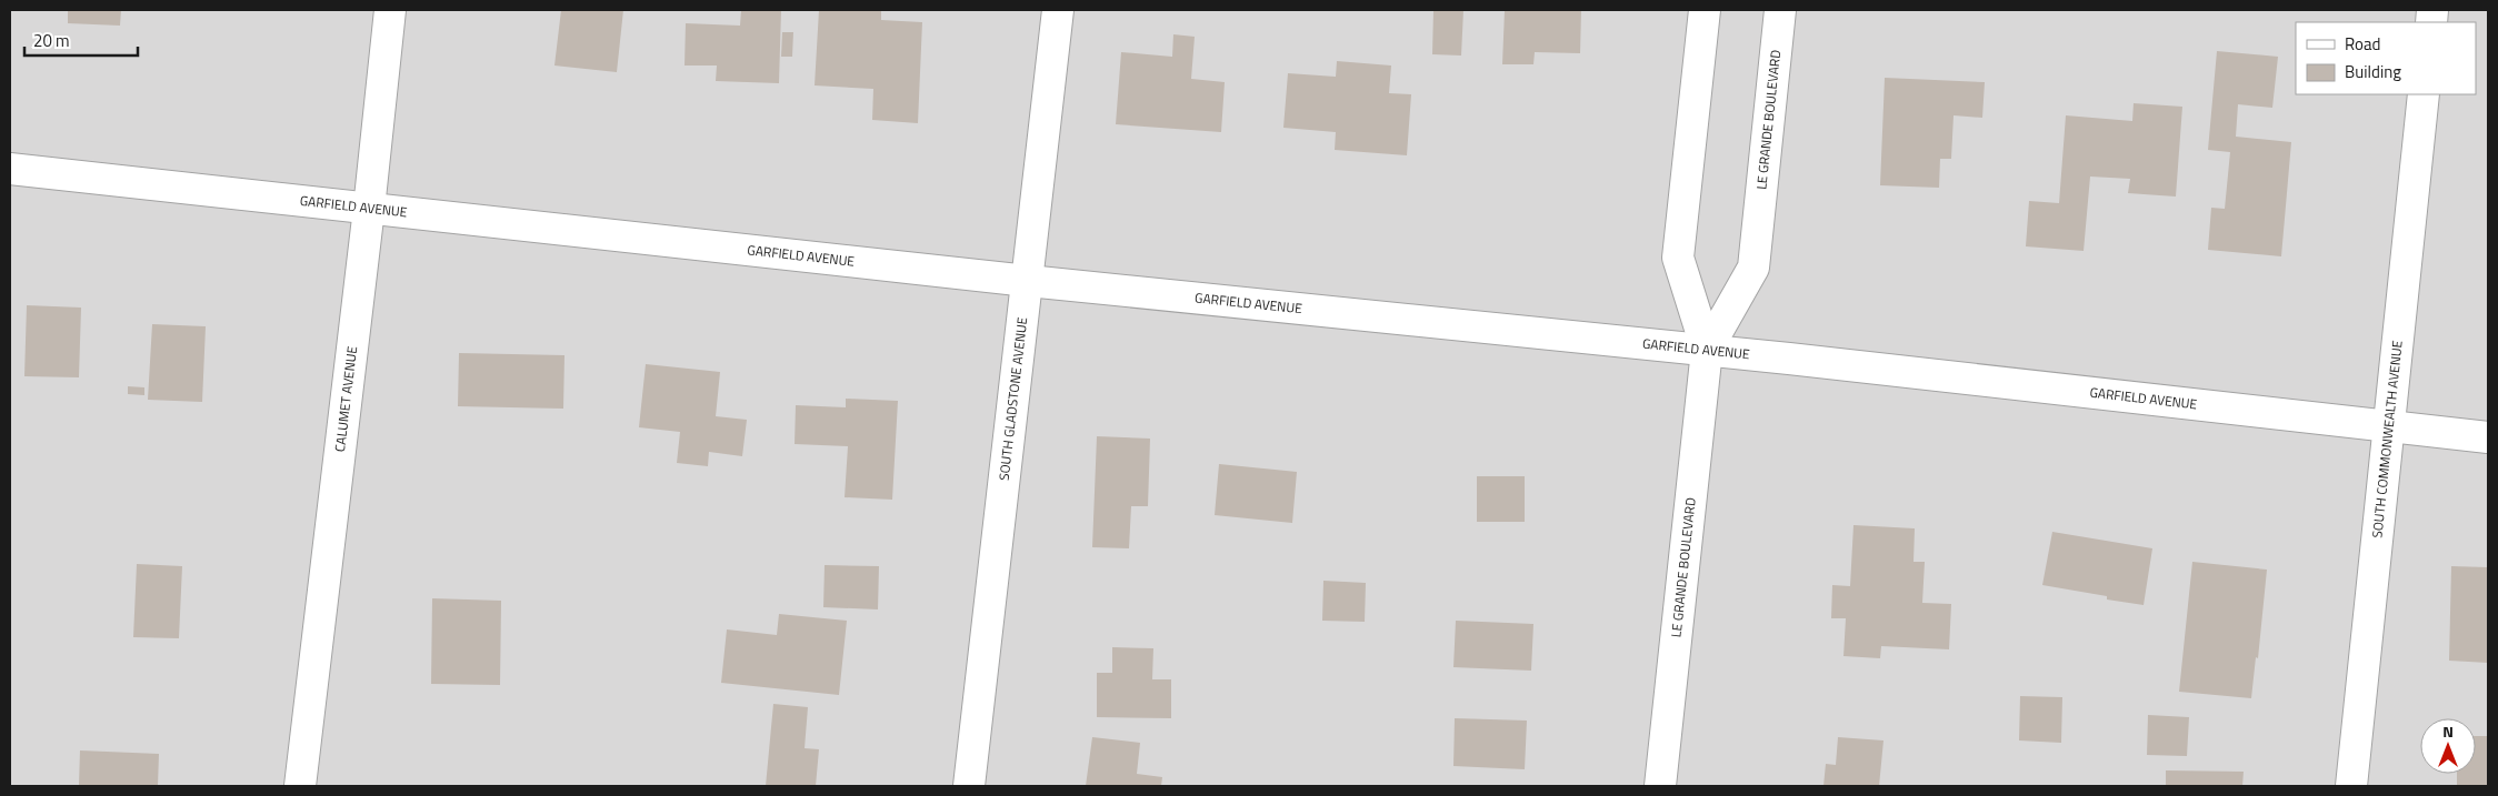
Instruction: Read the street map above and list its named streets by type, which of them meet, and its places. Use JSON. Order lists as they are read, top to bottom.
{
  "streets": {
    "street": [
      "LE GRANDE BOULEVARD",
      "GARFIELD AVENUE",
      "CALUMET AVENUE",
      "SOUTH GLADSTONE AVENUE",
      "SOUTH COMMONWEALTH AVENUE"
    ]
  },
  "crossings": [
    ["LE GRANDE BOULEVARD", "GARFIELD AVENUE"],
    ["GARFIELD AVENUE", "CALUMET AVENUE"],
    ["GARFIELD AVENUE", "SOUTH GLADSTONE AVENUE"],
    ["GARFIELD AVENUE", "SOUTH COMMONWEALTH AVENUE"]
  ],
  "legend": ["Road", "Building"],
  "scale_bar": "20 m",
  "north": "top"
}
